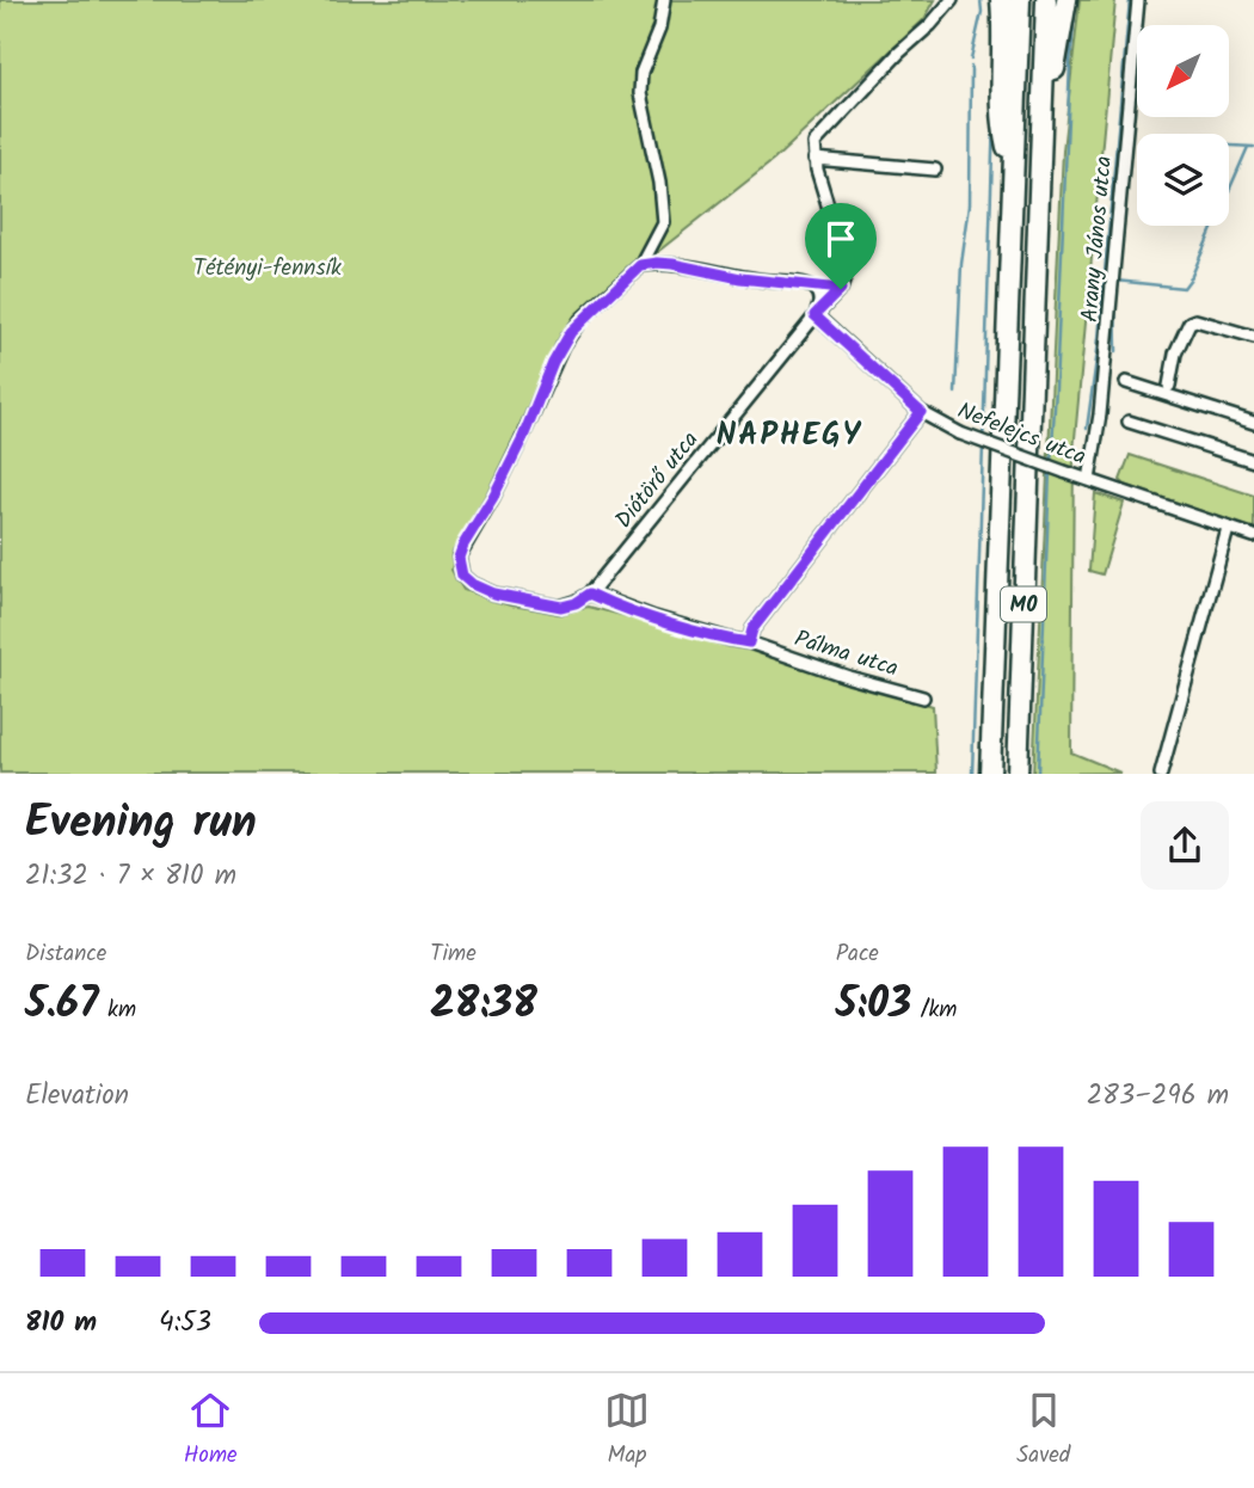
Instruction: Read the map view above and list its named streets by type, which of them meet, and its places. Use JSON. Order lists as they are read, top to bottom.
{
  "streets": {
    "highway": ["M0"],
    "street": [
      "Arany János utca",
      "Nefelejcs utca",
      "Diótörő utca",
      "Pálma utca"
    ]
  },
  "crossings": [
    ["Arany János utca", "Nefelejcs utca"],
    ["Nefelejcs utca", "Diótörő utca"],
    ["Diótörő utca", "Pálma utca"]
  ],
  "districts": ["NAPHEGY"],
  "parks": ["Tétényi-fennsík"],
  "north": "bottom left",
  "page": {
    "heading": ["Evening run", "21:32 · 7 × 810 m"],
    "stats": [
      ["Distance", "5.67 km"],
      ["Time", "28:38"],
      ["Pace", "5:03 /km"]
    ],
    "chart": ["Elevation", "283–296 m"],
    "list": [
      {
        "name": "810 m",
        "note": "4:53"
      }
    ],
    "tabs": ["Home", "Map", "Saved"]
  }
}
